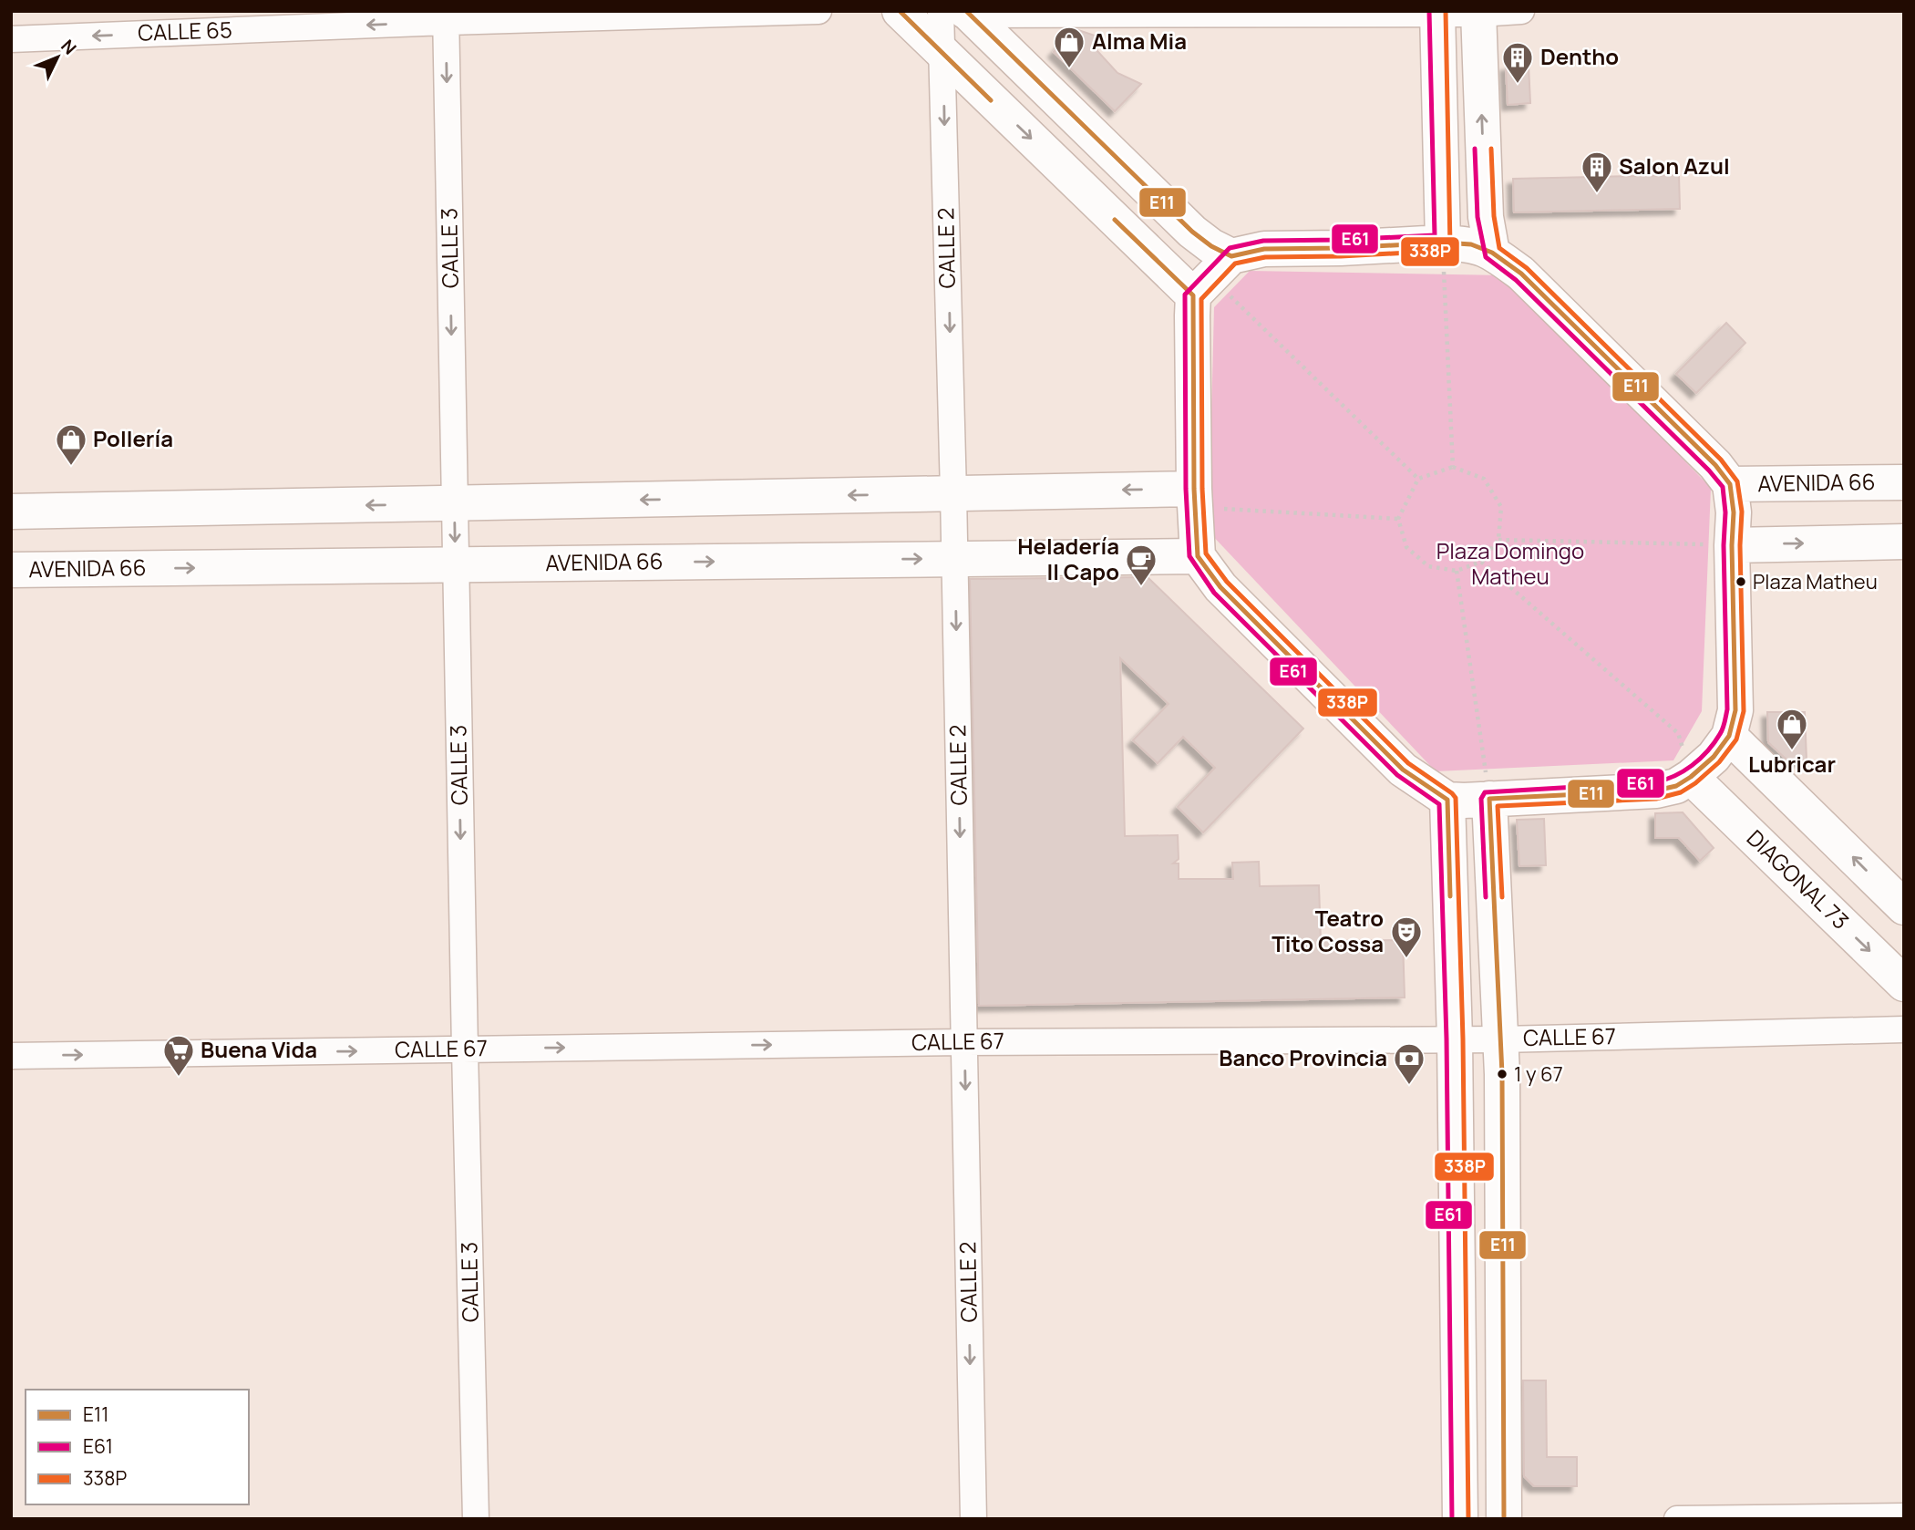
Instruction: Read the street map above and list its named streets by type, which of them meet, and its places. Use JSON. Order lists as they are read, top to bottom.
{
  "streets": {
    "main road": ["AVENIDA 66", "DIAGONAL 73"],
    "street": [
      "CALLE 65",
      "CALLE 3",
      "CALLE 2",
      "CALLE 67"
    ]
  },
  "crossings": [
    ["CALLE 65", "CALLE 3"],
    ["CALLE 3", "AVENIDA 66"],
    ["CALLE 3", "CALLE 67"],
    ["CALLE 2", "AVENIDA 66"],
    ["CALLE 2", "CALLE 67"]
  ],
  "one_way": [
    "CALLE 65",
    "CALLE 3",
    "CALLE 2",
    "CALLE 67"
  ],
  "parks": ["Plaza Domingo Matheu"],
  "places": {
    "shop": ["Alma Mia", "Pollería", "Lubricar"],
    "building": ["Dentho", "Salon Azul"],
    "other": ["Plaza Matheu", "1 y 67"],
    "cafe": ["Heladería Il Capo"],
    "theatre": ["Teatro Tito Cossa"],
    "supermarket": ["Buena Vida"],
    "bank": ["Banco Provincia"]
  },
  "lines": ["transit line E11", "transit line E61", "transit line 338P"],
  "legend": ["E11", "E61", "338P"],
  "north": "top right"
}
